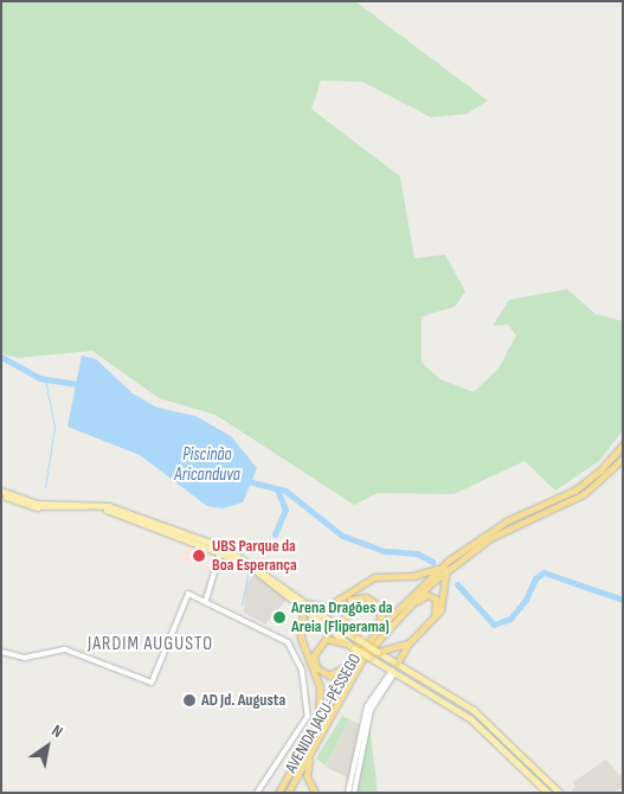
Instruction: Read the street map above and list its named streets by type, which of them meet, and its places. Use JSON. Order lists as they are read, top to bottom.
{
  "streets": {
    "highway": ["AVENIDA JACU-PÊSSEGO"]
  },
  "districts": ["JARDIM AUGUSTO"],
  "water": ["Piscinão Aricanduva"],
  "places": ["UBS Parque da Boa Esperança", "Arena Dragões da Areia (Fliperama)", "AD Jd. Augusta"],
  "north": "top right"
}
